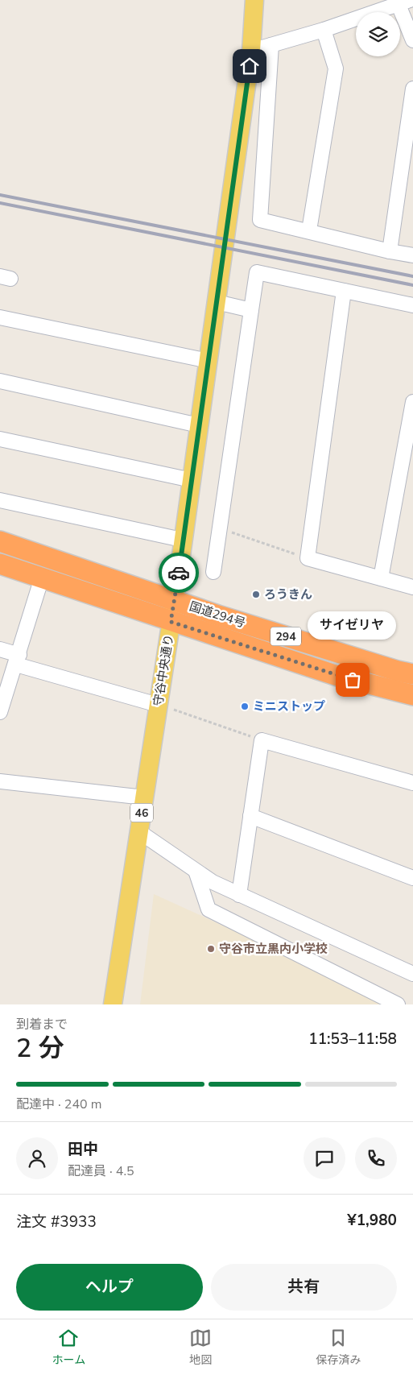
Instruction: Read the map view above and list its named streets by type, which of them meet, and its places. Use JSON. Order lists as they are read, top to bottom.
{
  "streets": {
    "highway": ["国道294号", "294"],
    "main road": ["守谷中央通り", "46"]
  },
  "crossings": [
    ["国道294号", "守谷中央通り"]
  ],
  "places": [
    "ろうきん",
    "サイゼリヤ",
    "ミニストップ",
    "守谷市立黒内小学校"
  ],
  "page": {
    "bubble": "サイゼリヤ",
    "heading": ["2 分", "到着まで", "11:53–11:58"],
    "panel": [
      "田中",
      "配達員 · 4.5",
      "注文 #3933",
      "¥1,980"
    ],
    "bar": "配達中 · 240 m",
    "buttons": ["ヘルプ", "共有"],
    "tabs": ["ホーム", "地図", "保存済み"]
  }
}
